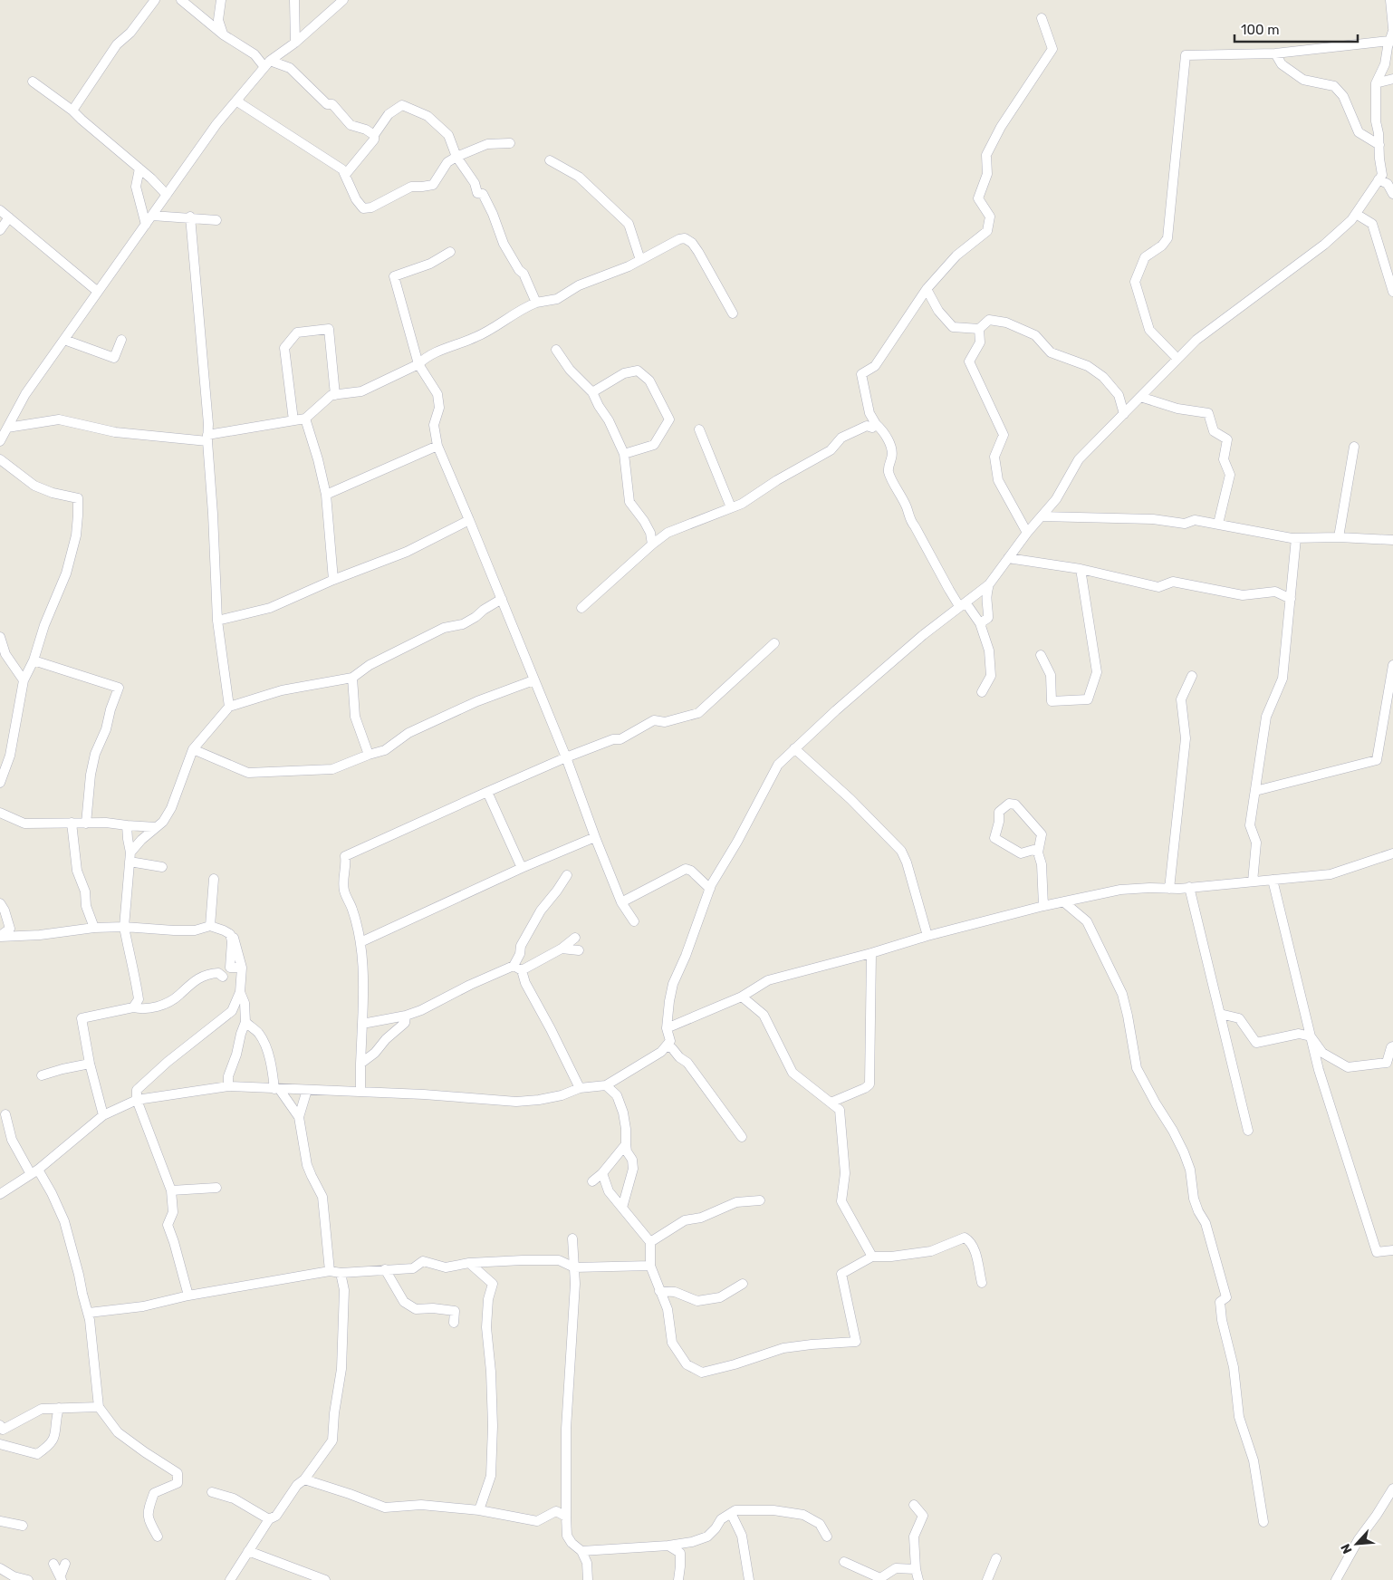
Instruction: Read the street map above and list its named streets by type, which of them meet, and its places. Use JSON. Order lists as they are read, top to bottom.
{
  "scale_bar": "100 m",
  "north": "bottom left"
}
